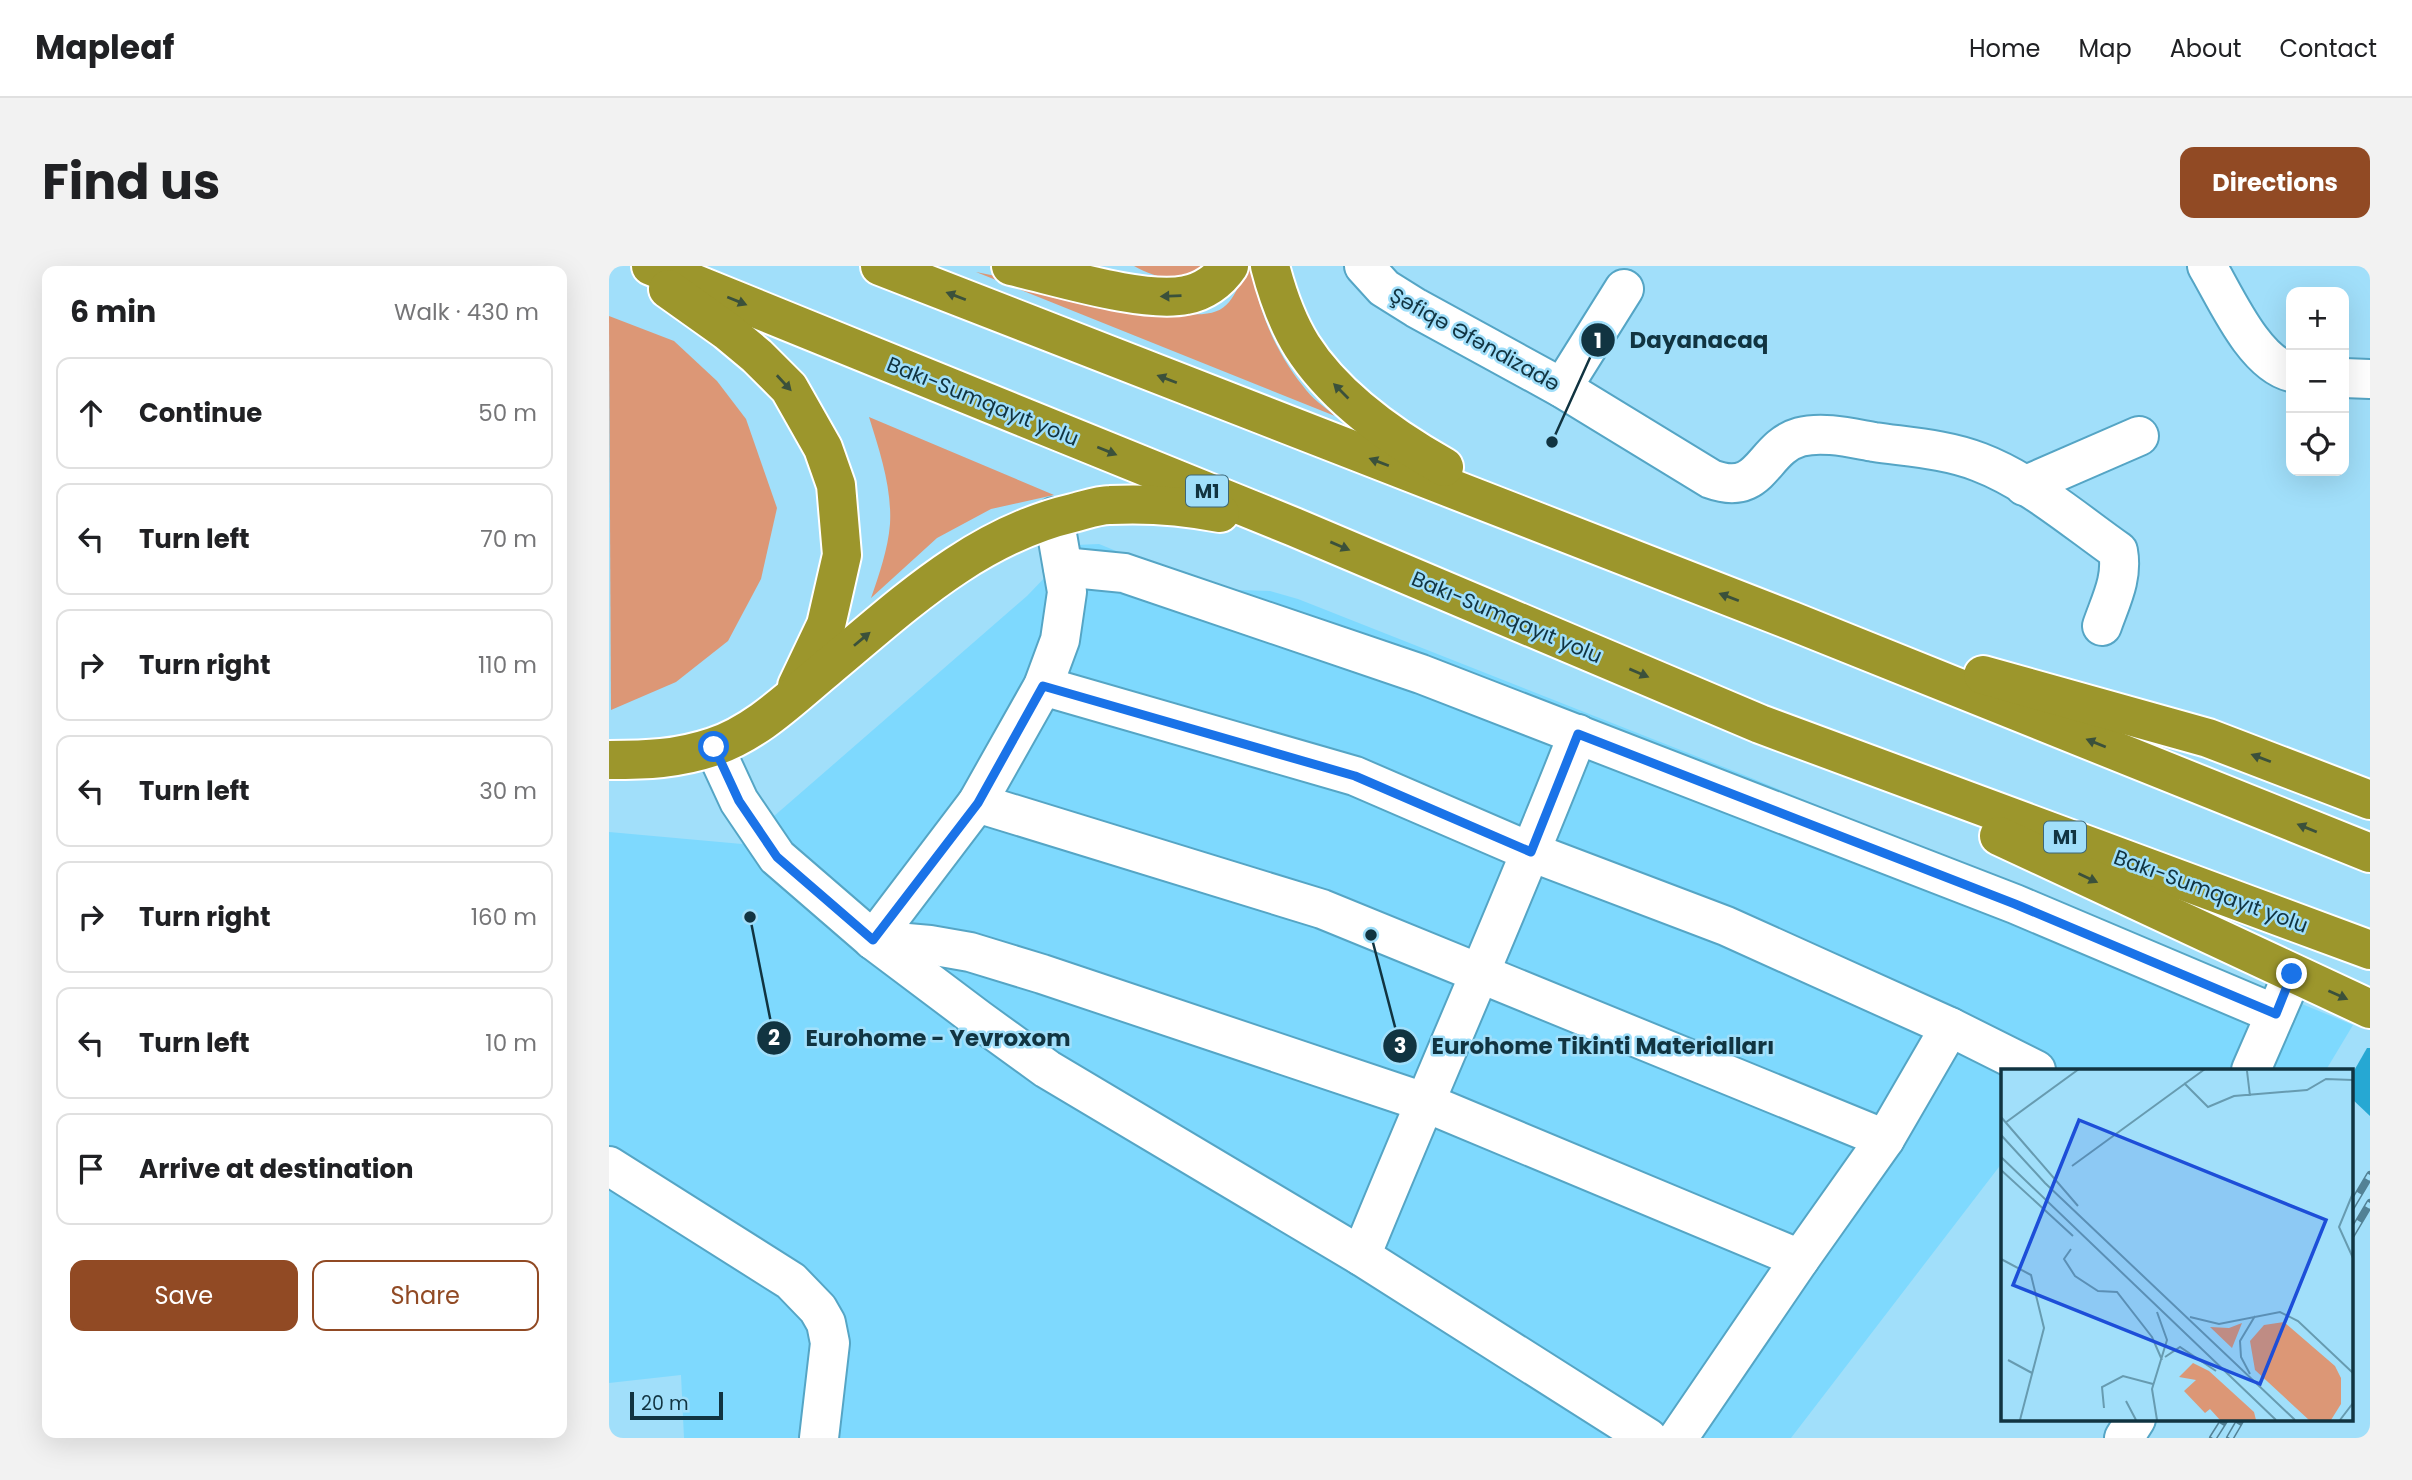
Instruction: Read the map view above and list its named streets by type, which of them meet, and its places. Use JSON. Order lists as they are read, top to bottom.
{
  "streets": {
    "highway": ["Bakı-Sumqayıt yolu", "M1"],
    "street": ["Şəfiqə Əfəndizadə"]
  },
  "places": ["Dayanacaq", "Eurohome - Yevroxom", "Eurohome Tikinti Materialları"],
  "scale_bar": "20 m",
  "page": {
    "header": "Mapleaf",
    "nav": [
      "Home",
      "Map",
      "About",
      "Contact"
    ],
    "title": "Find us",
    "buttons": [
      "Directions",
      ["Save", "Share"]
    ],
    "heading": ["6 min", "Walk · 430 m"],
    "map_buttons": ["+", "−"],
    "list": [
      ["Continue", "50 m"],
      ["Turn left", "70 m"],
      ["Turn right", "110 m"],
      ["Turn left", "30 m"],
      ["Turn right", "160 m"],
      ["Turn left", "10 m"],
      "Arrive at destination"
    ],
    "scale": "20 m"
  }
}
